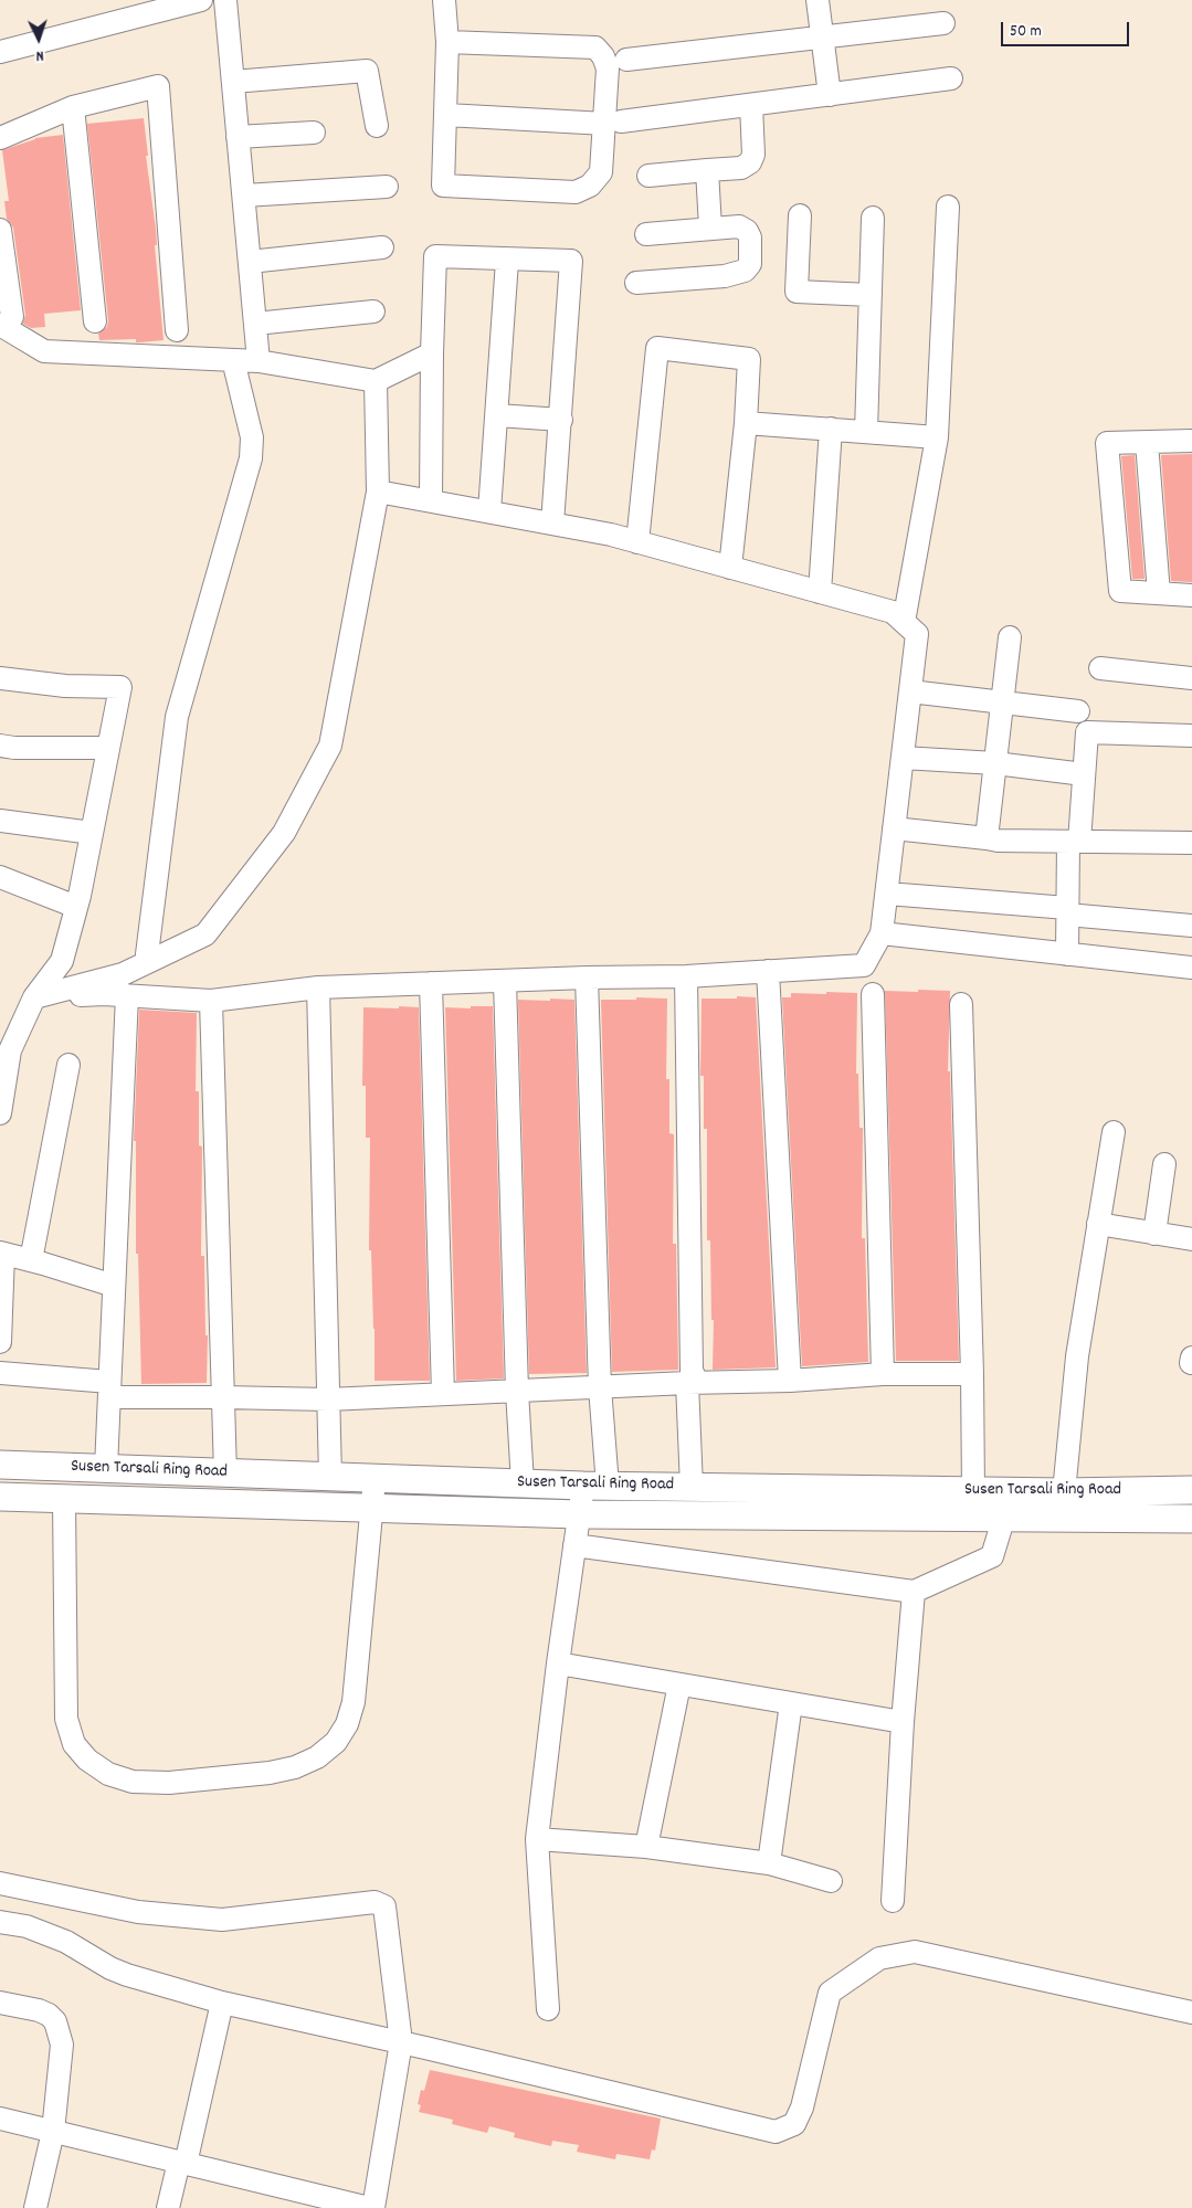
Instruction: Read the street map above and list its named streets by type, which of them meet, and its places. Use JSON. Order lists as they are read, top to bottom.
{
  "streets": {
    "main road": ["Susen Tarsali Ring Road"]
  },
  "scale_bar": "50 m",
  "north": "bottom"
}
